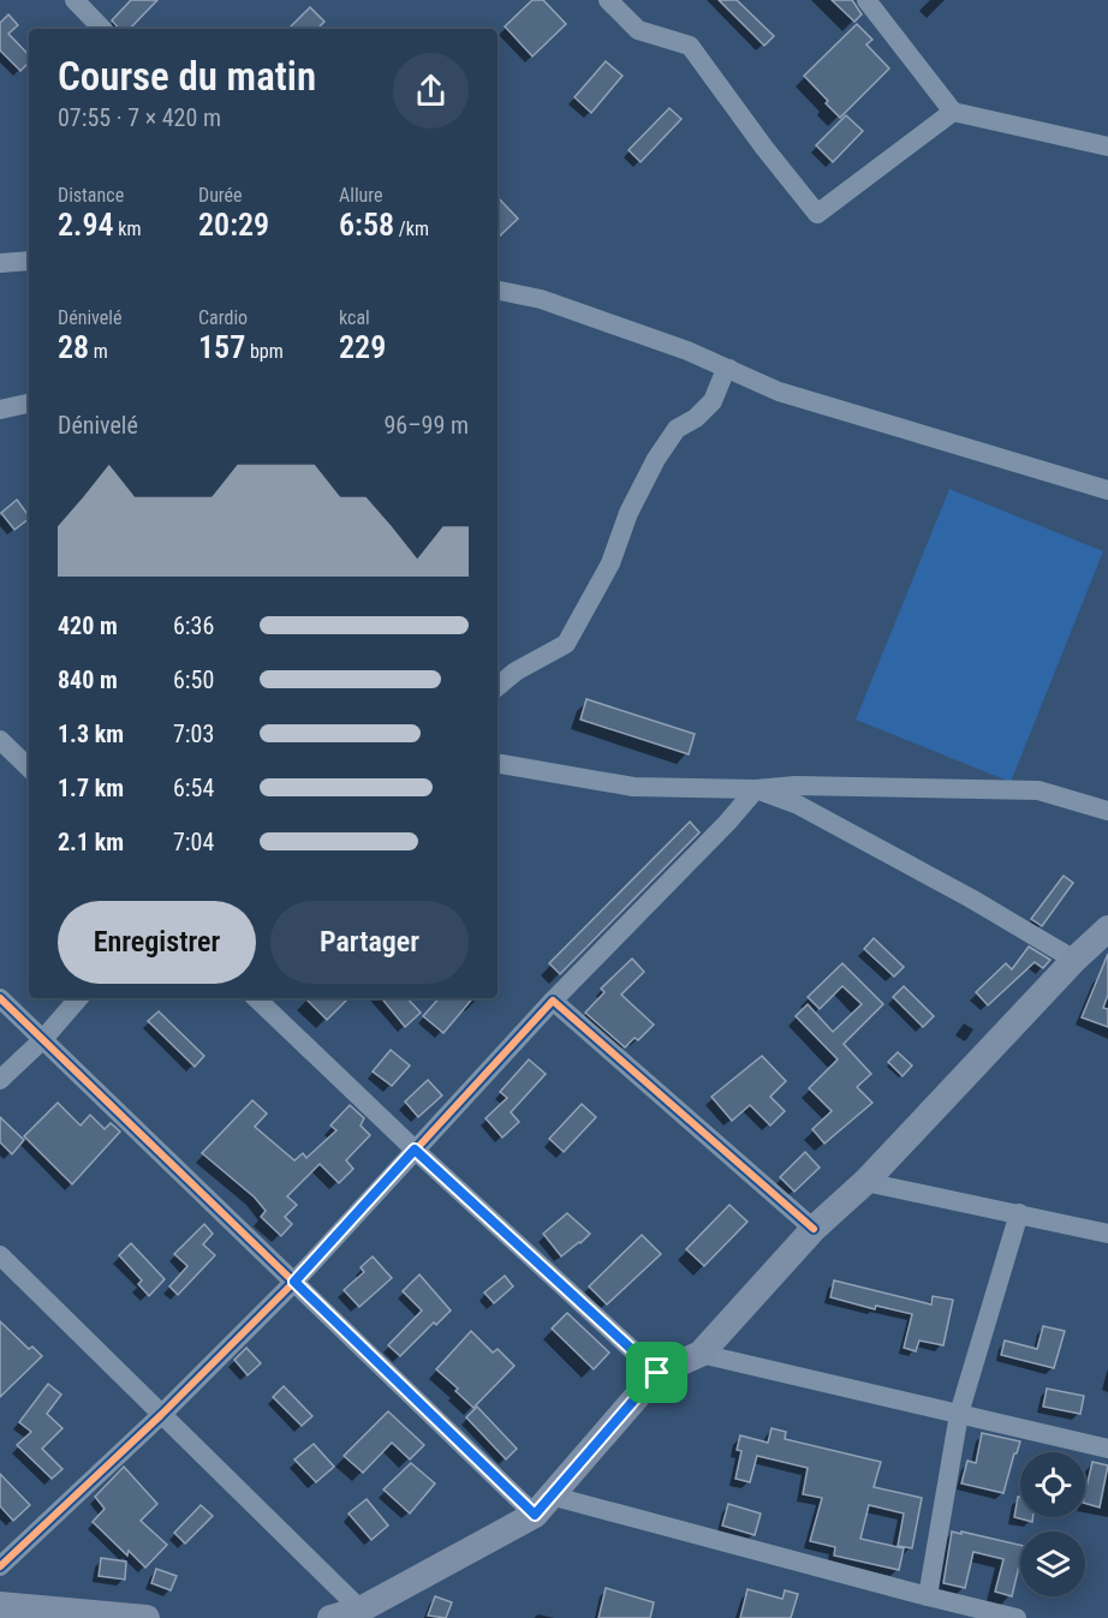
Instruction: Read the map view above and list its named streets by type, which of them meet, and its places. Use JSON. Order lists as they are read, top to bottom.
{
  "page": {
    "heading": ["Course du matin", "07:55 · 7 × 420 m"],
    "stats": [
      ["Distance", "2.94 km"],
      ["Durée", "20:29"],
      ["Allure", "6:58 /km"],
      ["Dénivelé", "28 m"],
      ["Cardio", "157 bpm"],
      ["kcal", "229"]
    ],
    "chart": ["Dénivelé", "96–99 m"],
    "list": [
      {
        "name": "420 m",
        "note": "6:36"
      },
      {
        "name": "840 m",
        "note": "6:50"
      },
      {
        "name": "1.3 km",
        "note": "7:03"
      },
      {
        "name": "1.7 km",
        "note": "6:54"
      },
      {
        "name": "2.1 km",
        "note": "7:04"
      }
    ],
    "buttons": ["Enregistrer", "Partager"]
  }
}
